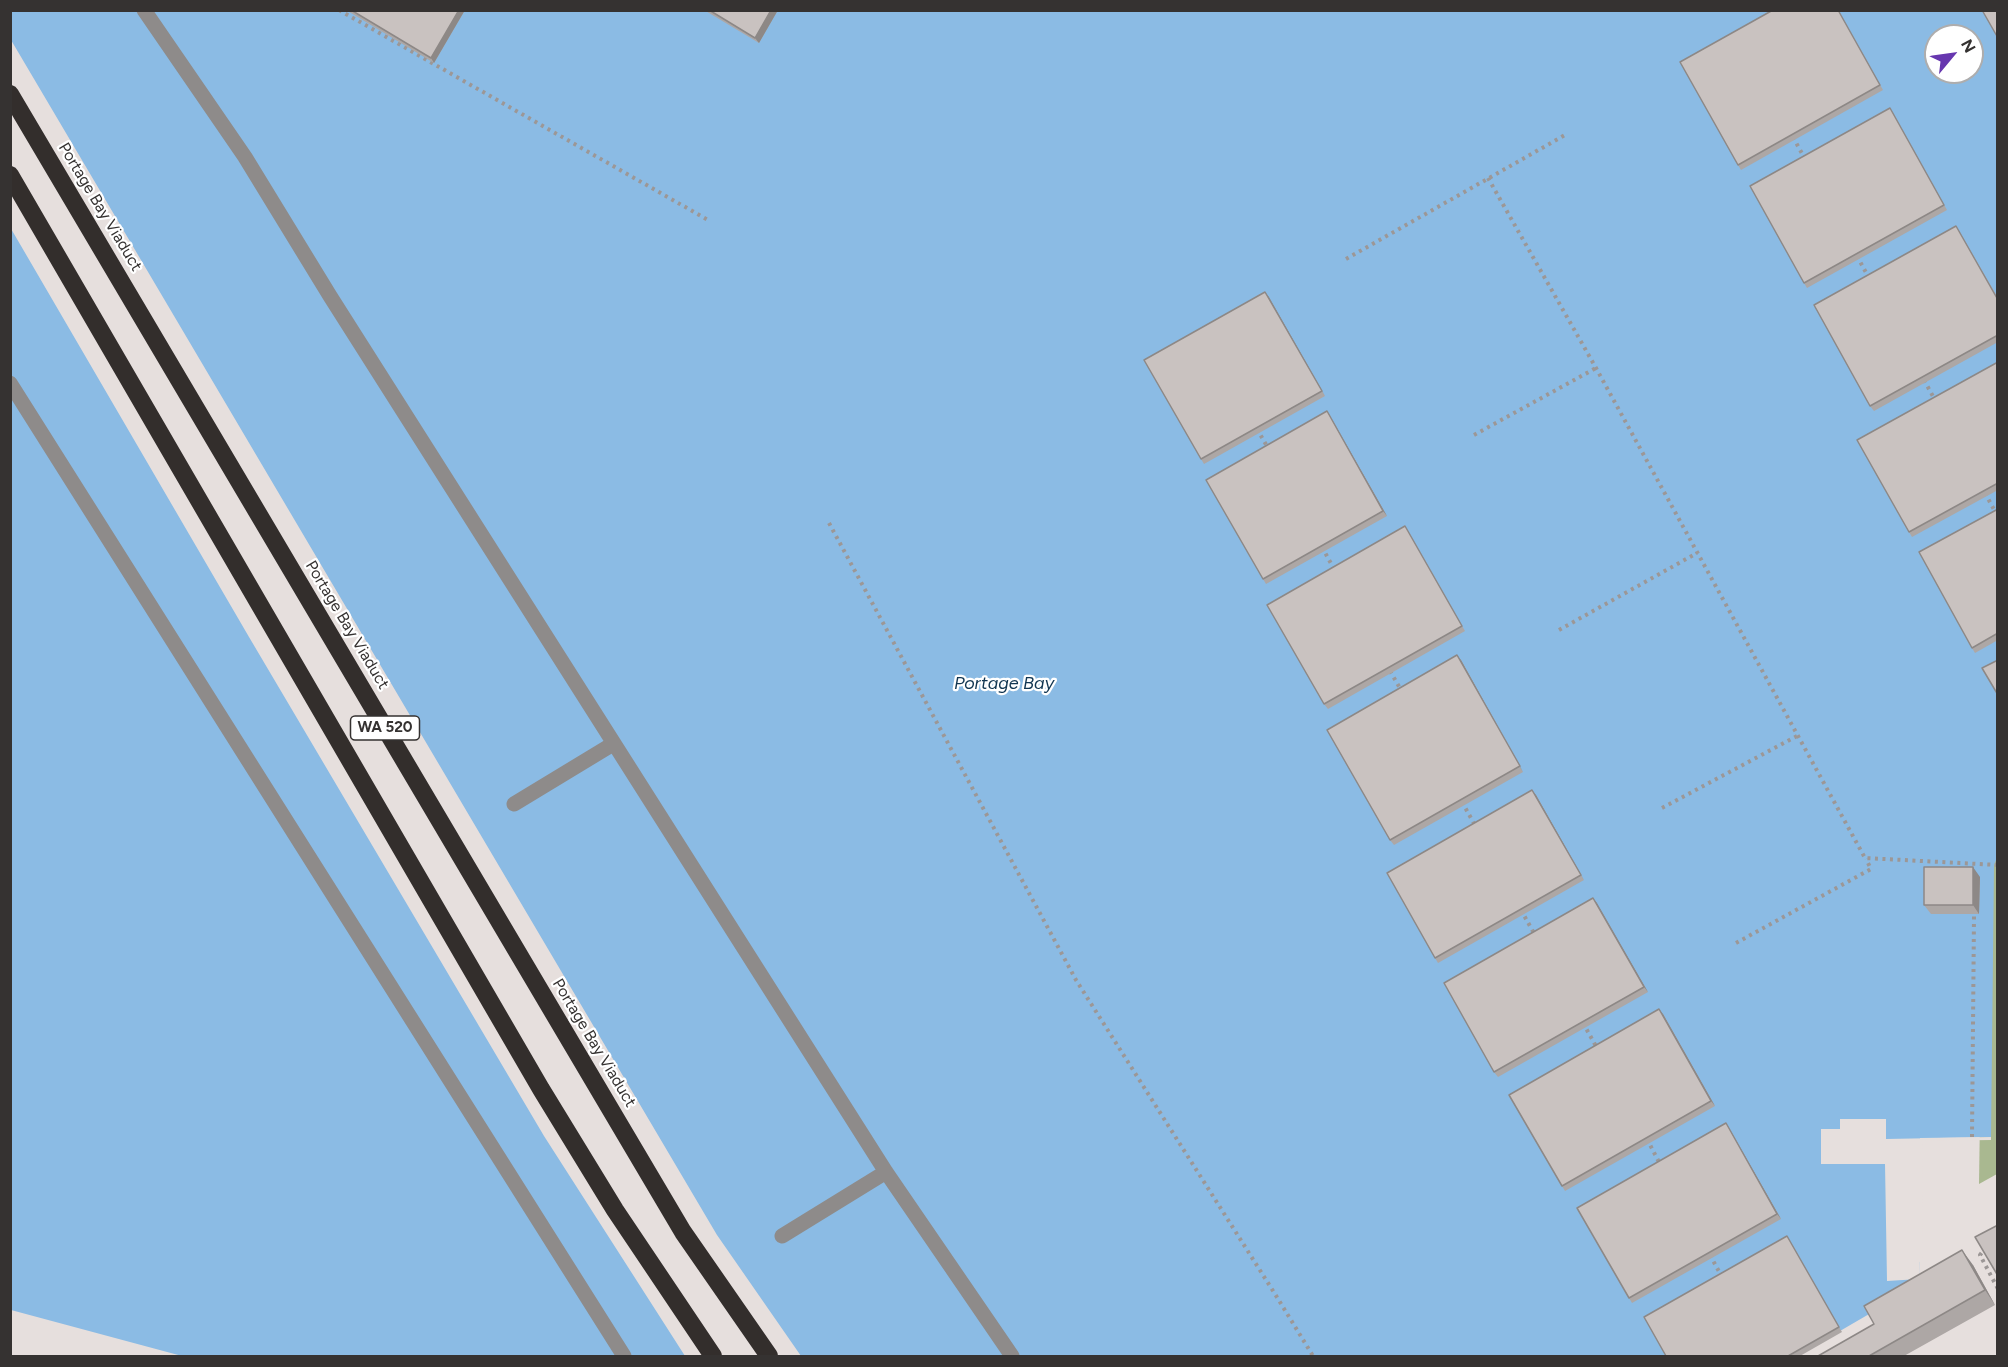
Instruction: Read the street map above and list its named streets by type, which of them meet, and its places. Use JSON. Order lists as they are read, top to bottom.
{
  "streets": {
    "highway": ["Portage Bay Viaduct", "WA 520"]
  },
  "water": ["Portage Bay"],
  "north": "top right"
}
